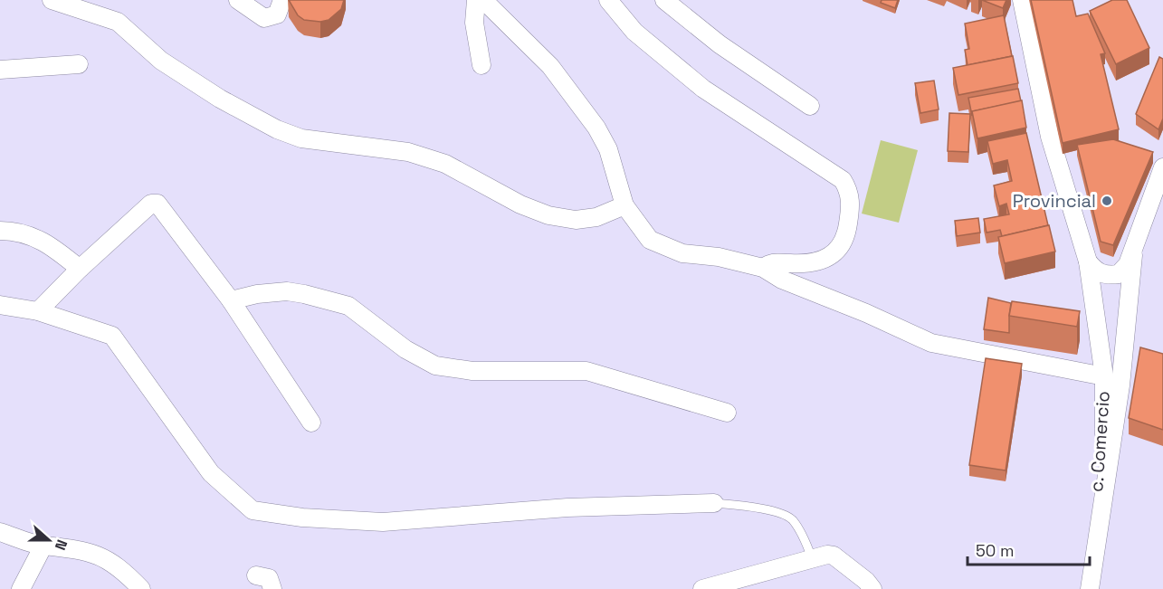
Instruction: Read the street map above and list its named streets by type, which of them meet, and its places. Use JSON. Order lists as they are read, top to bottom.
{
  "streets": {
    "street": ["c. Comercio"]
  },
  "places": ["Provincial"],
  "scale_bar": "50 m",
  "north": "right"
}
